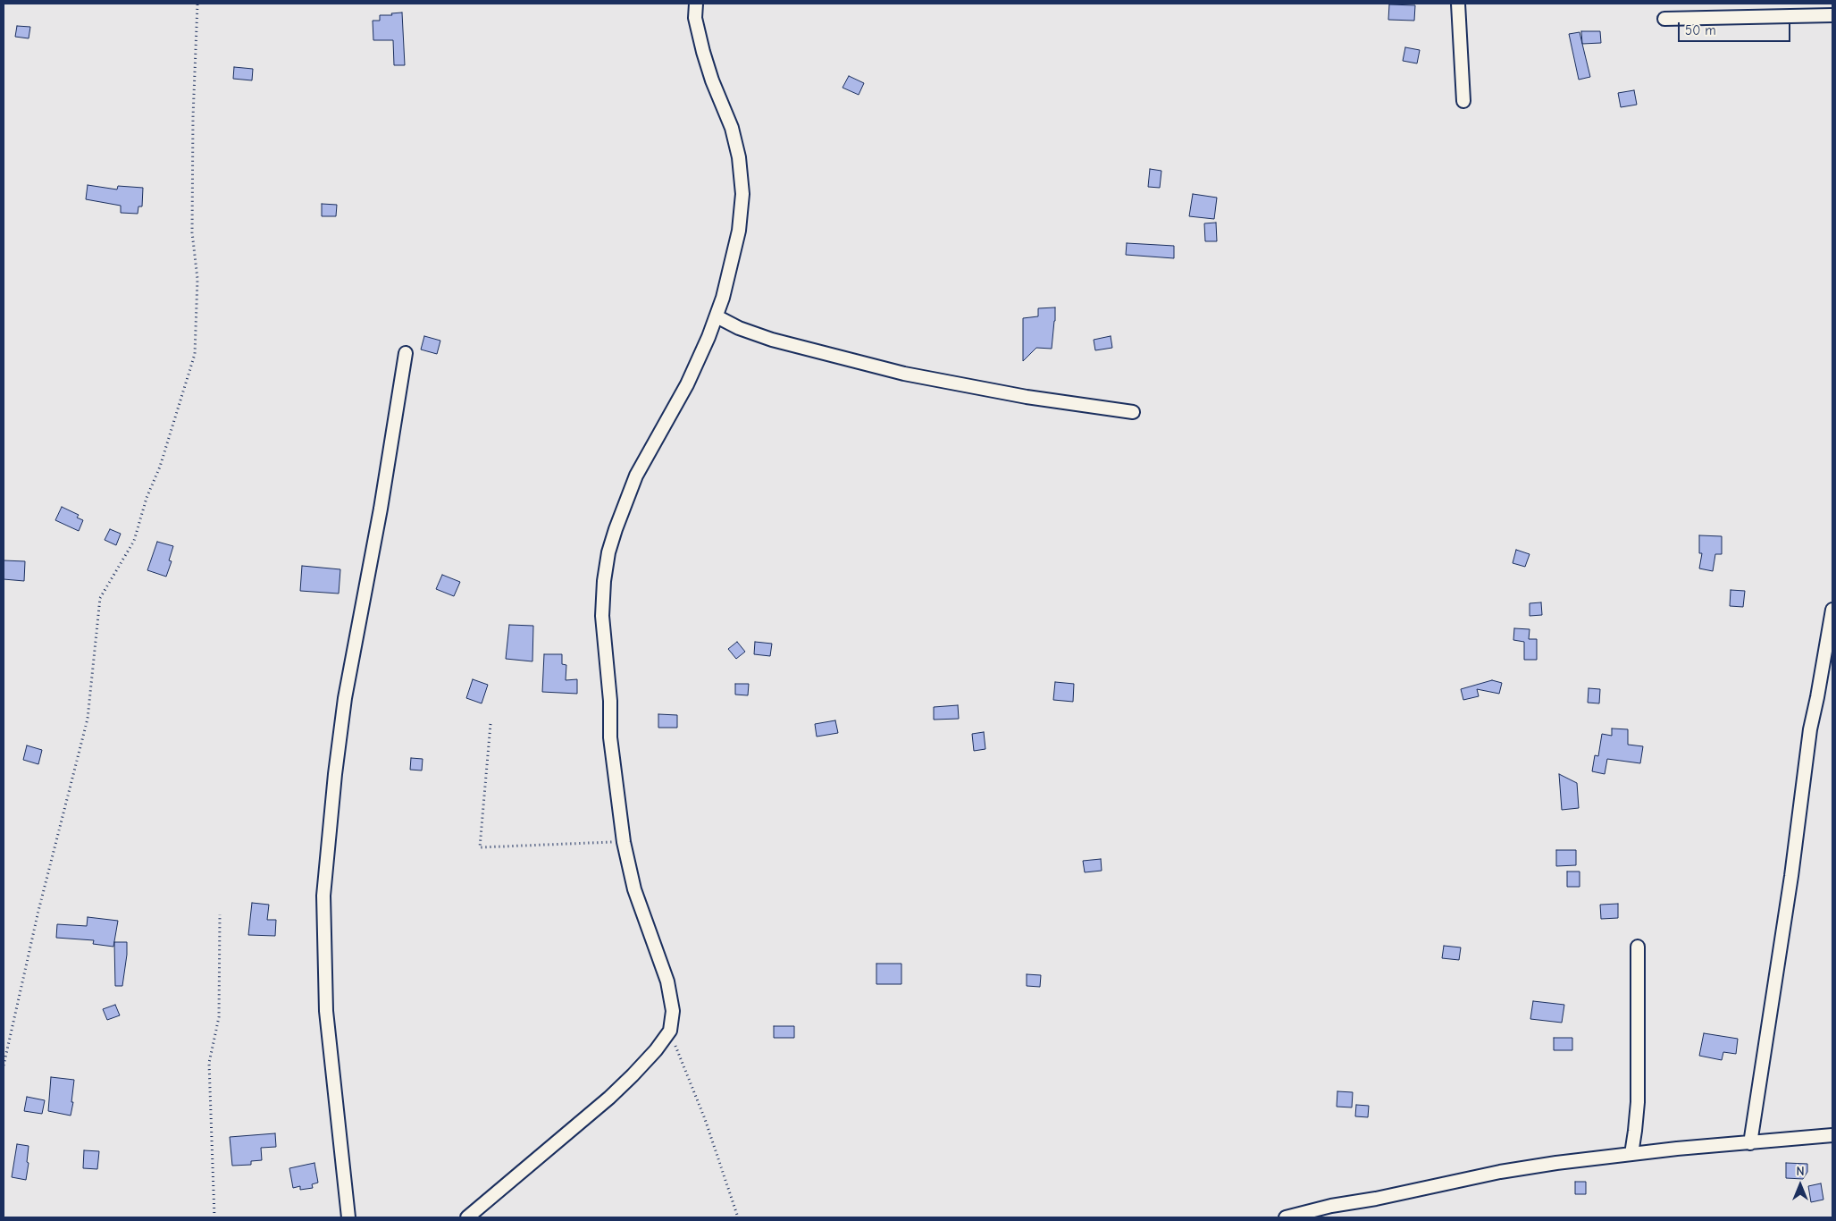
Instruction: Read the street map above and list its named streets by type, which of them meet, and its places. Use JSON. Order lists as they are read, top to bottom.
{
  "scale_bar": "50 m",
  "north": "top"
}
